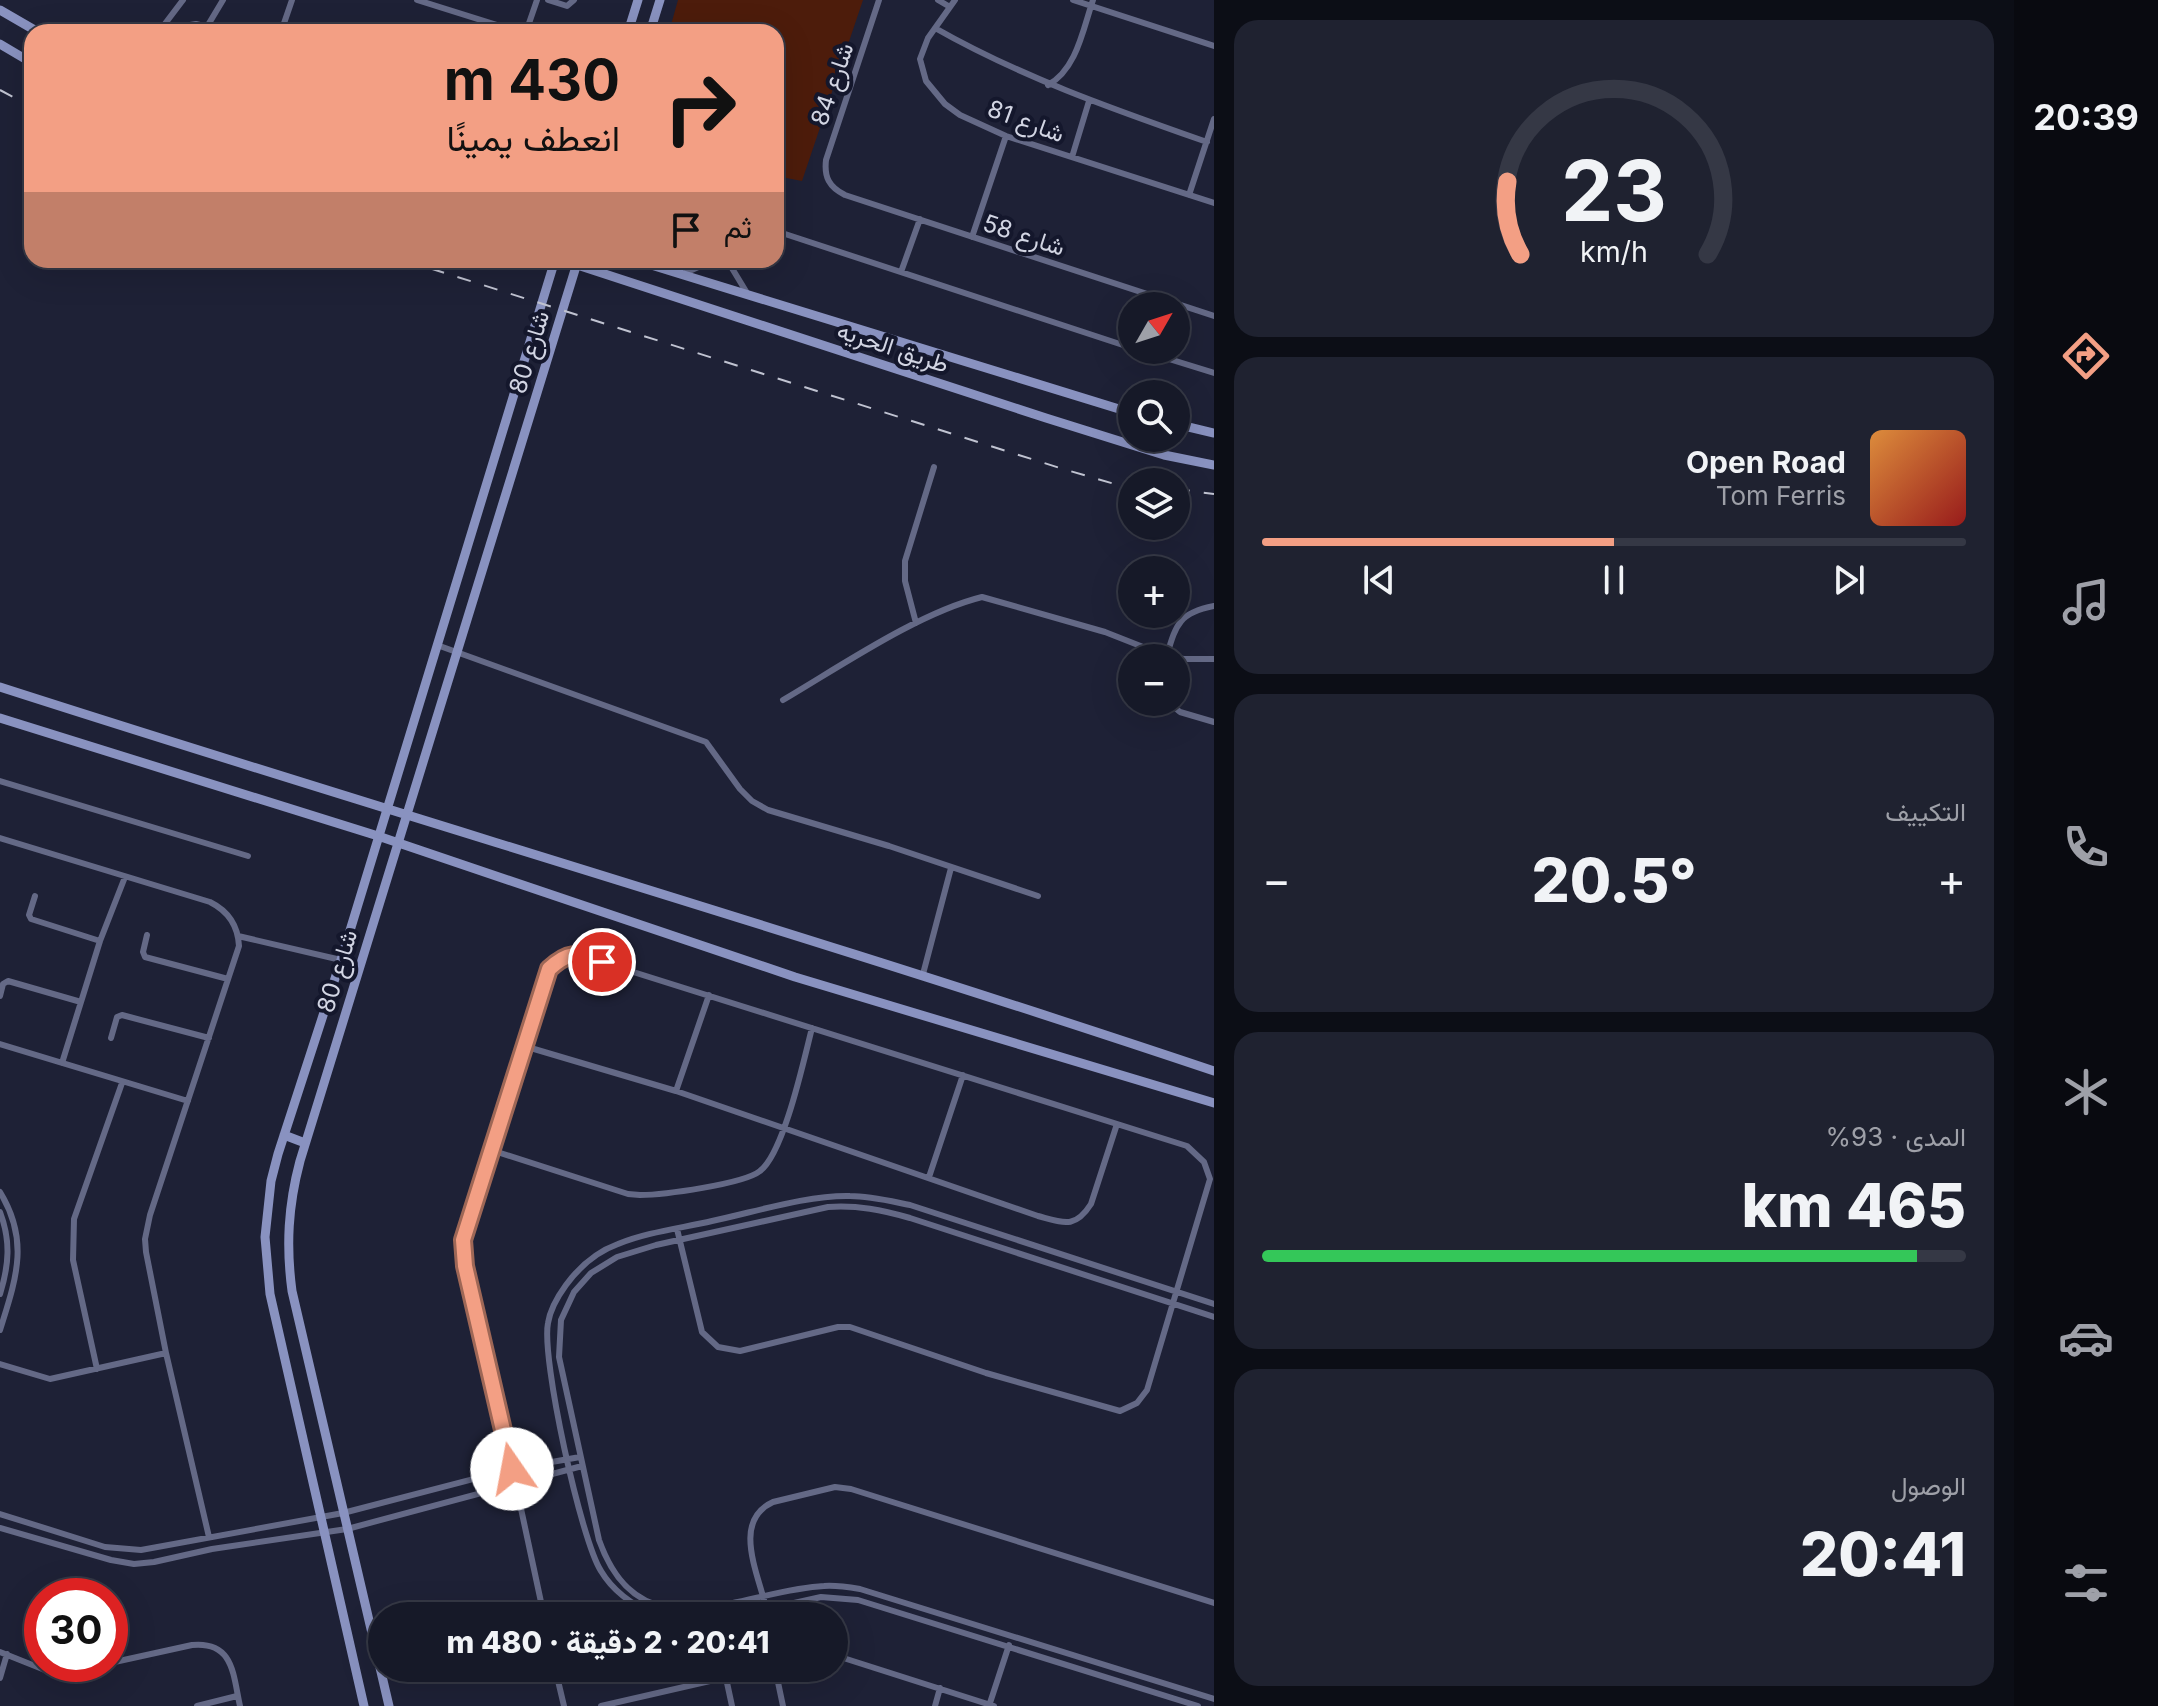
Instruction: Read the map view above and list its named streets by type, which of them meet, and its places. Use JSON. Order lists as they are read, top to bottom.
{
  "streets": {
    "street": [
      "شارع 84",
      "شارع 81",
      "شارع 58",
      "طريق الحريه",
      "شارع 80"
    ]
  },
  "crossings": [
    ["شارع 84", "شارع 58"]
  ],
  "north": "top right",
  "page": {
    "tabs": "20:39",
    "turn": ["430 m", "انعطف يمينًا"],
    "then": "ثم",
    "map_buttons": ["+", "−"],
    "song": ["Open Road", "Tom Ferris"],
    "tile": [
      "التكييف",
      ["المدى · 93%", "465 km"],
      ["الوصول", "20:41"]
    ],
    "heat": ["−", "20.5°", "+"],
    "limit": "30",
    "trip": "20:41 · 2 دقيقة · 480 m",
    "gauge": ["23", "km/h"]
  }
}
